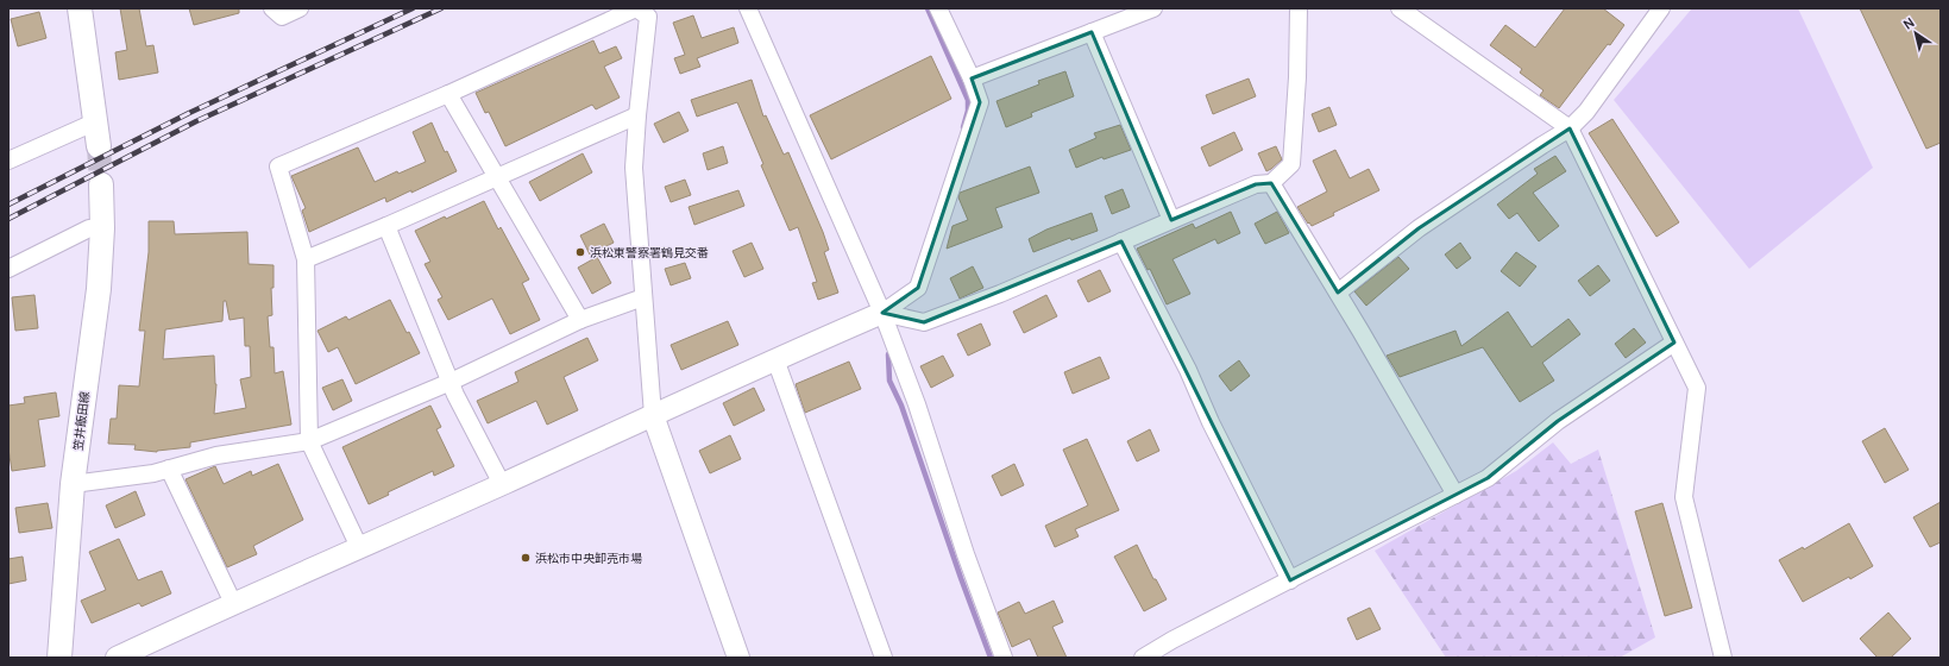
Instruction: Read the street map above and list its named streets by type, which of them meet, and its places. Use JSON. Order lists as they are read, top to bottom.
{
  "streets": {
    "main road": ["笠井飯田線"]
  },
  "places": ["浜松東警察署鶴見交番", "浜松市中央卸売市場"],
  "north": "top left"
}
